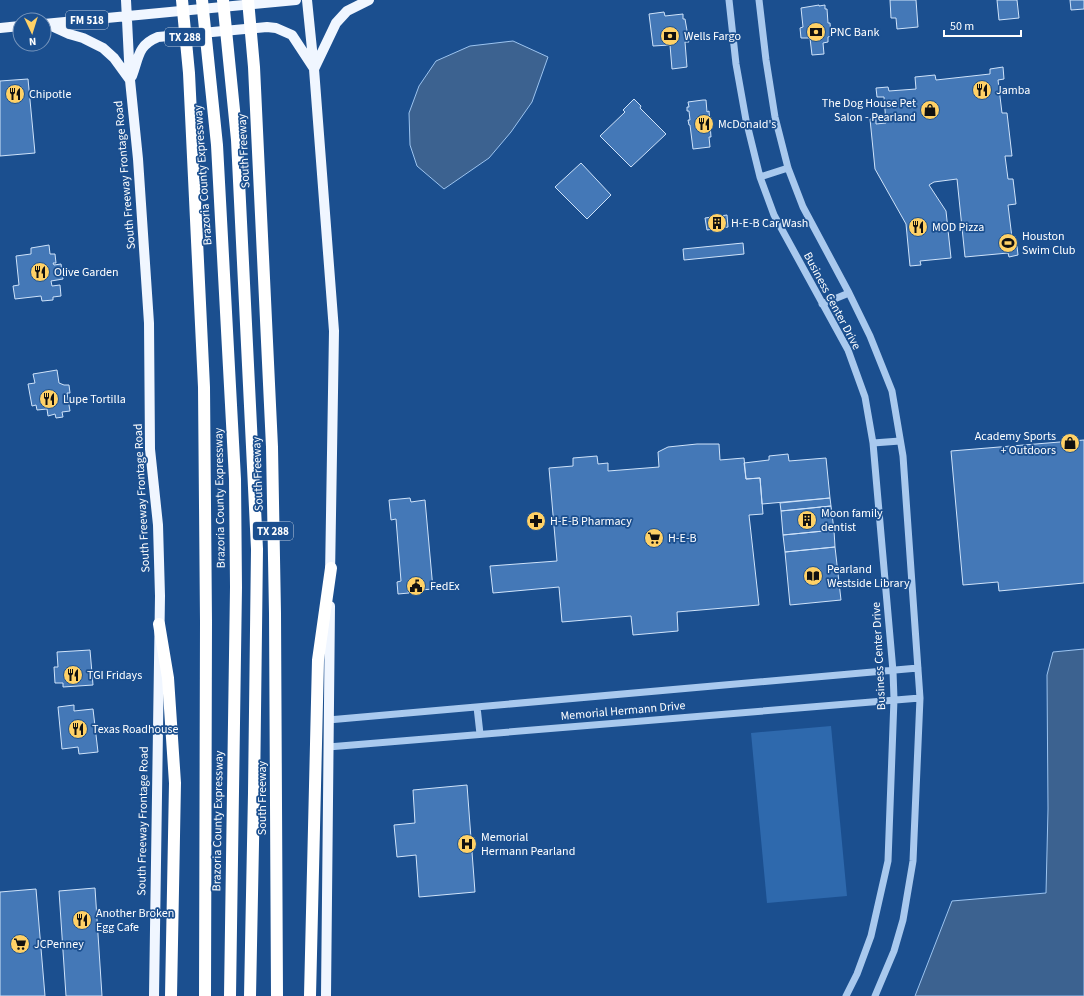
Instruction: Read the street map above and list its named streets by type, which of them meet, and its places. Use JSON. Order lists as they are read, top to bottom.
{
  "streets": {
    "highway": ["TX 288", "South Freeway", "Brazoria County Expressway"],
    "main road": ["FM 518", "South Freeway Frontage Road"],
    "street": ["Business Center Drive", "Memorial Hermann Drive"]
  },
  "crossings": [
    ["FM 518", "South Freeway Frontage Road"],
    ["Business Center Drive", "Memorial Hermann Drive"]
  ],
  "places": {
    "bank": ["PNC Bank", "Wells Fargo"],
    "restaurant": [
      "Jamba",
      "Chipotle",
      "McDonald's",
      "MOD Pizza",
      "Olive Garden",
      "Lupe Tortilla",
      "TGI Fridays",
      "Texas Roadhouse",
      "Another Broken Egg Cafe"
    ],
    "shop": ["The Dog House Pet Salon - Pearland", "Academy Sports + Outdoors"],
    "building": ["H-E-B Car Wash", "Moon family dentist"],
    "sports": ["Houston Swim Club"],
    "pharmacy": ["H-E-B Pharmacy"],
    "supermarket": ["H-E-B", "JCPenney"],
    "library": ["Pearland Westside Library"],
    "public building": ["FedEx"],
    "hospital": ["Memorial Hermann Pearland"]
  },
  "scale_bar": "50 m",
  "north": "bottom"
}
